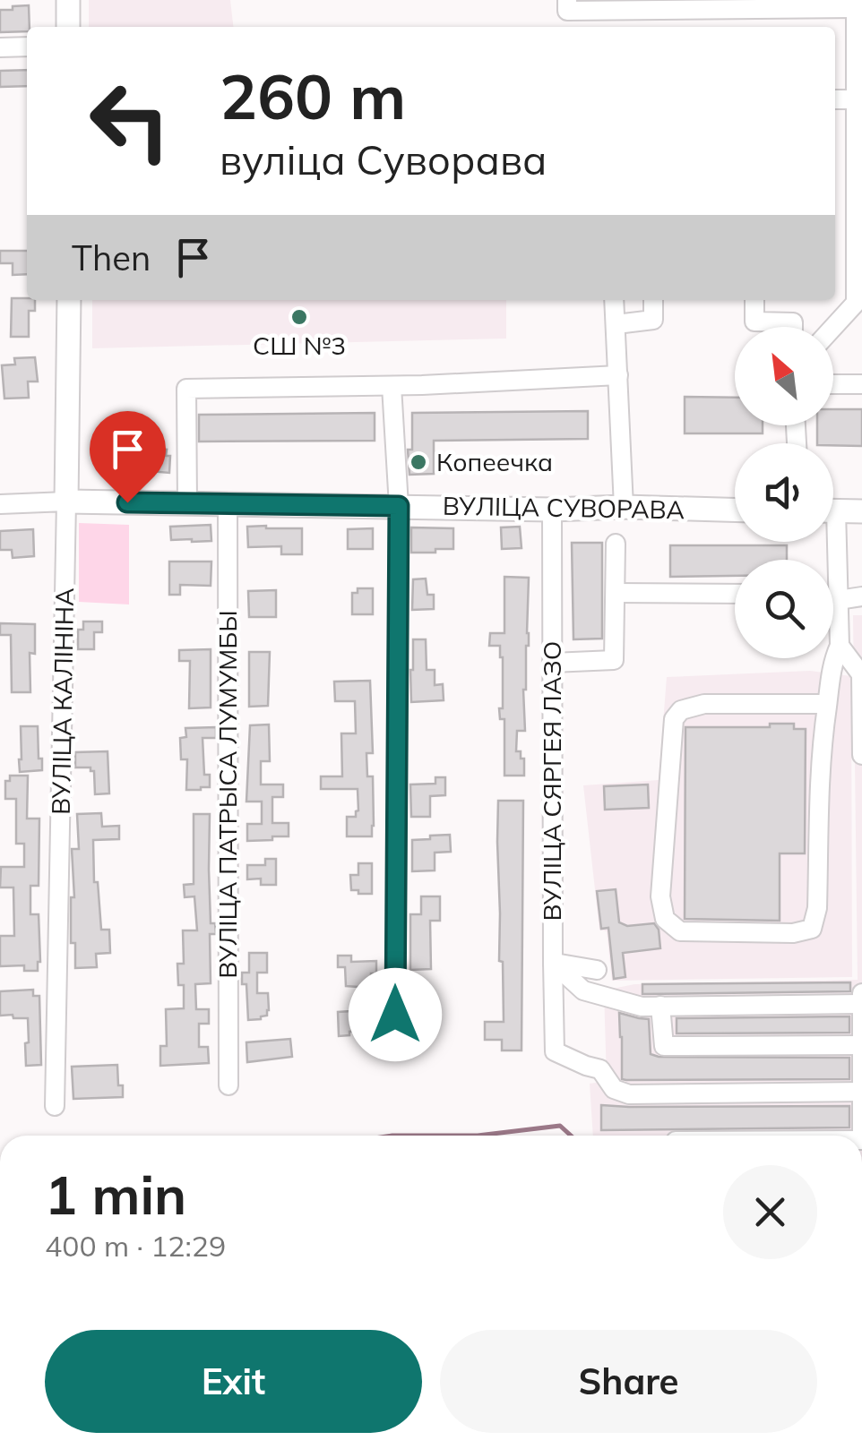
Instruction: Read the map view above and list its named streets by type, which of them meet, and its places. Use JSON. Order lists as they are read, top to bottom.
{
  "streets": {
    "main road": ["ВУЛІЦА СУВОРАВА", "ВУЛІЦА КАЛІНІНА"],
    "street": ["ВУЛІЦА СЯРГЕЯ ЛАЗО", "ВУЛІЦА ПАТРЫСА ЛУМУМБЫ"]
  },
  "crossings": [
    ["ВУЛІЦА СУВОРАВА", "ВУЛІЦА КАЛІНІНА"],
    ["ВУЛІЦА СУВОРАВА", "ВУЛІЦА СЯРГЕЯ ЛАЗО"],
    ["ВУЛІЦА СУВОРАВА", "ВУЛІЦА ПАТРЫСА ЛУМУМБЫ"]
  ],
  "places": ["СШ №3", "Копеечка"],
  "north": "top left",
  "page": {
    "turn": ["260 m", "вуліца Суворава"],
    "then": "Then",
    "heading": ["1 min", "400 m · 12:29"],
    "buttons": ["Exit", "Share"]
  }
}
